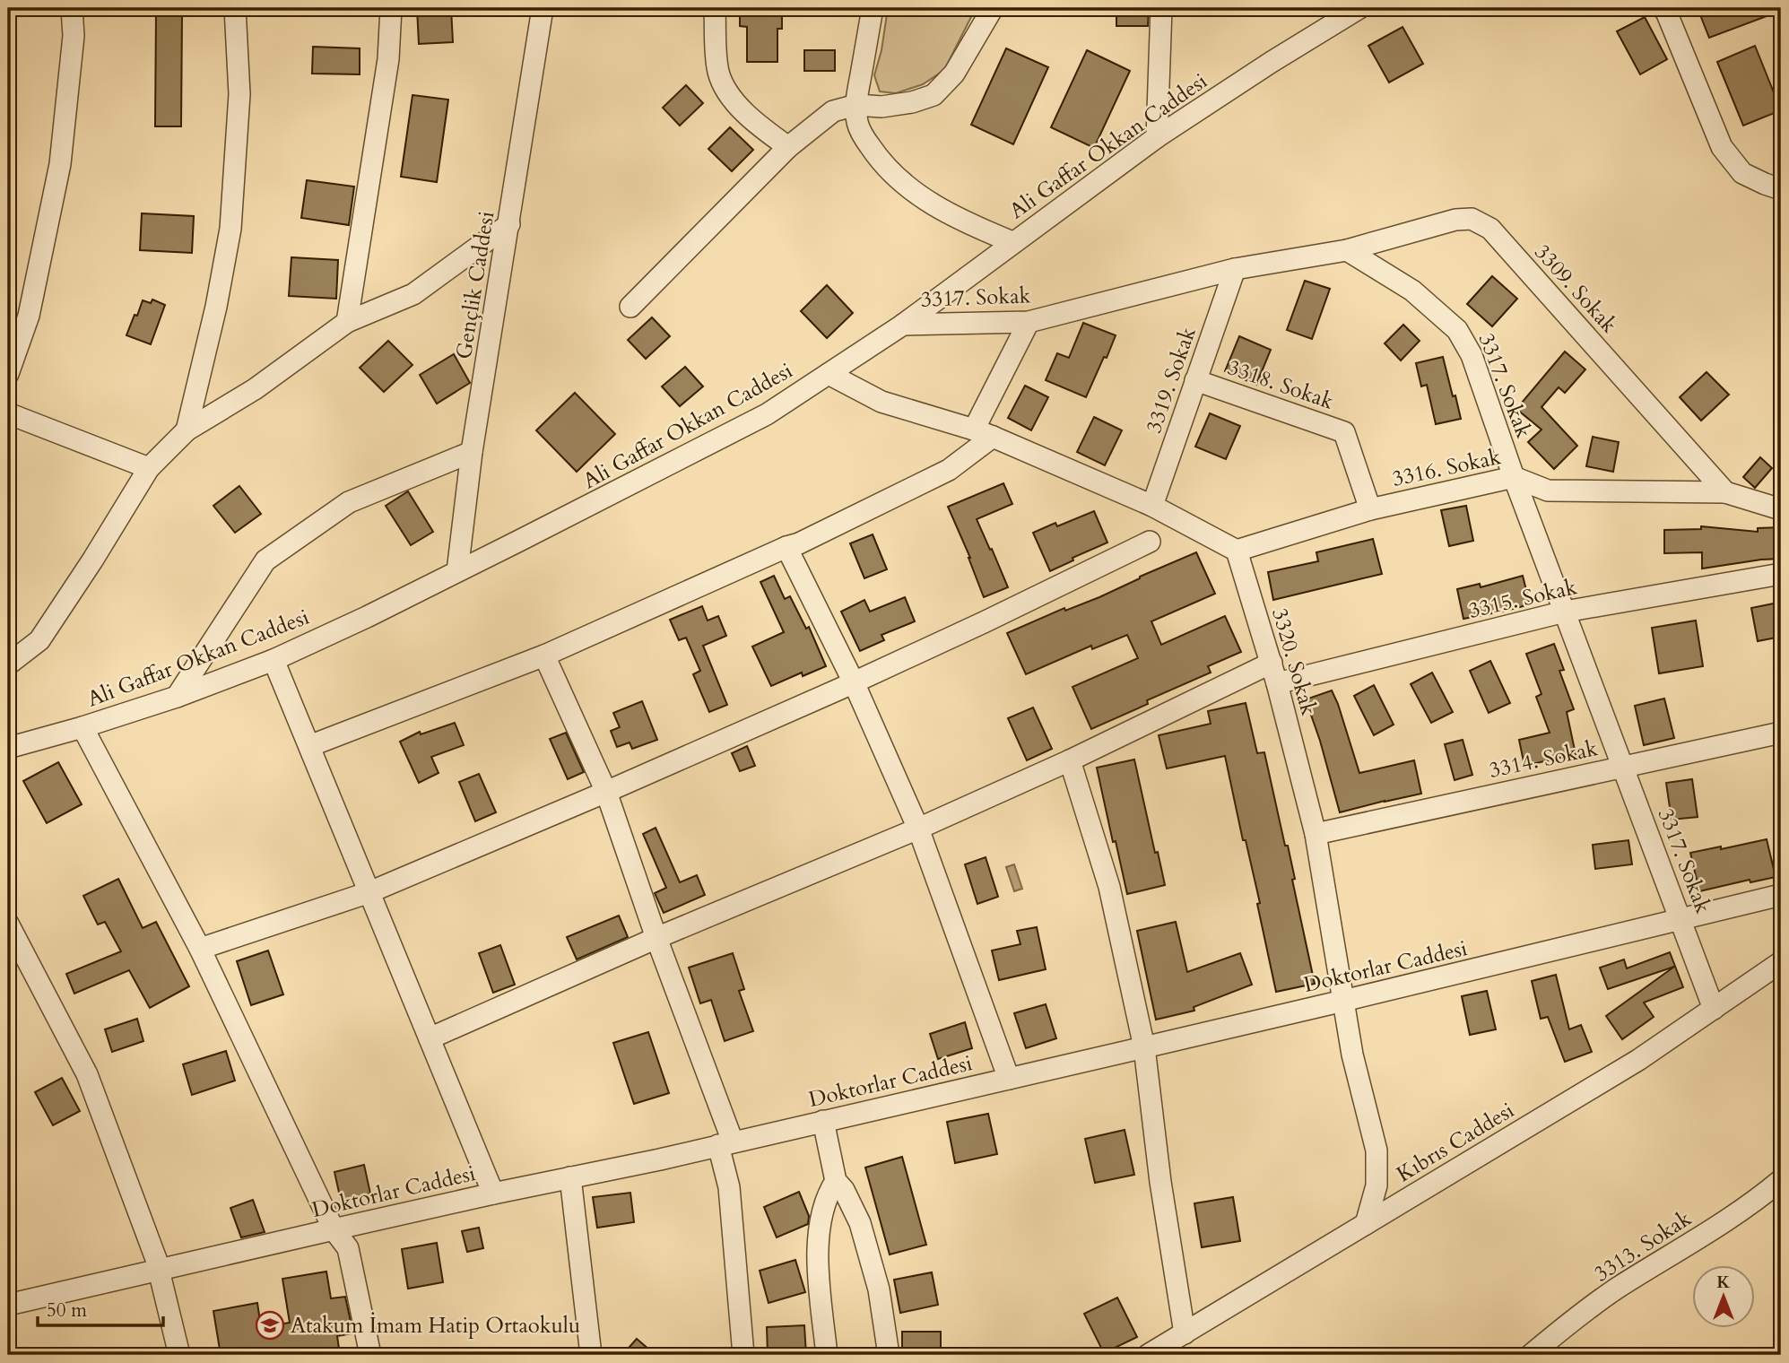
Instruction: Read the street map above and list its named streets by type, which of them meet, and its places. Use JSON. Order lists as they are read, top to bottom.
{
  "streets": {
    "street": [
      "Ali Gaffar Okkan Caddesi",
      "Gençlik Caddesi",
      "3309. Sokak",
      "3317. Sokak",
      "3319. Sokak",
      "3318. Sokak",
      "3316. Sokak",
      "3315. Sokak",
      "3320. Sokak",
      "3314. Sokak",
      "Doktorlar Caddesi",
      "Kıbrıs Caddesi",
      "3313. Sokak"
    ]
  },
  "crossings": [
    ["Ali Gaffar Okkan Caddesi", "Gençlik Caddesi"],
    ["Ali Gaffar Okkan Caddesi", "3317. Sokak"],
    ["3309. Sokak", "3317. Sokak"],
    ["3309. Sokak", "3316. Sokak"],
    ["3317. Sokak", "3319. Sokak"],
    ["3317. Sokak", "3316. Sokak"],
    ["3317. Sokak", "3315. Sokak"],
    ["3317. Sokak", "3314. Sokak"],
    ["3317. Sokak", "Doktorlar Caddesi"],
    ["3317. Sokak", "Kıbrıs Caddesi"],
    ["3319. Sokak", "3318. Sokak"],
    ["3318. Sokak", "3316. Sokak"],
    ["3316. Sokak", "3320. Sokak"],
    ["3315. Sokak", "3320. Sokak"],
    ["3320. Sokak", "3314. Sokak"],
    ["3320. Sokak", "Doktorlar Caddesi"],
    ["3320. Sokak", "Kıbrıs Caddesi"]
  ],
  "places": {
    "school or university": ["Atakum İmam Hatip Ortaokulu"]
  },
  "scale_bar": "50 m",
  "north": "top"
}
